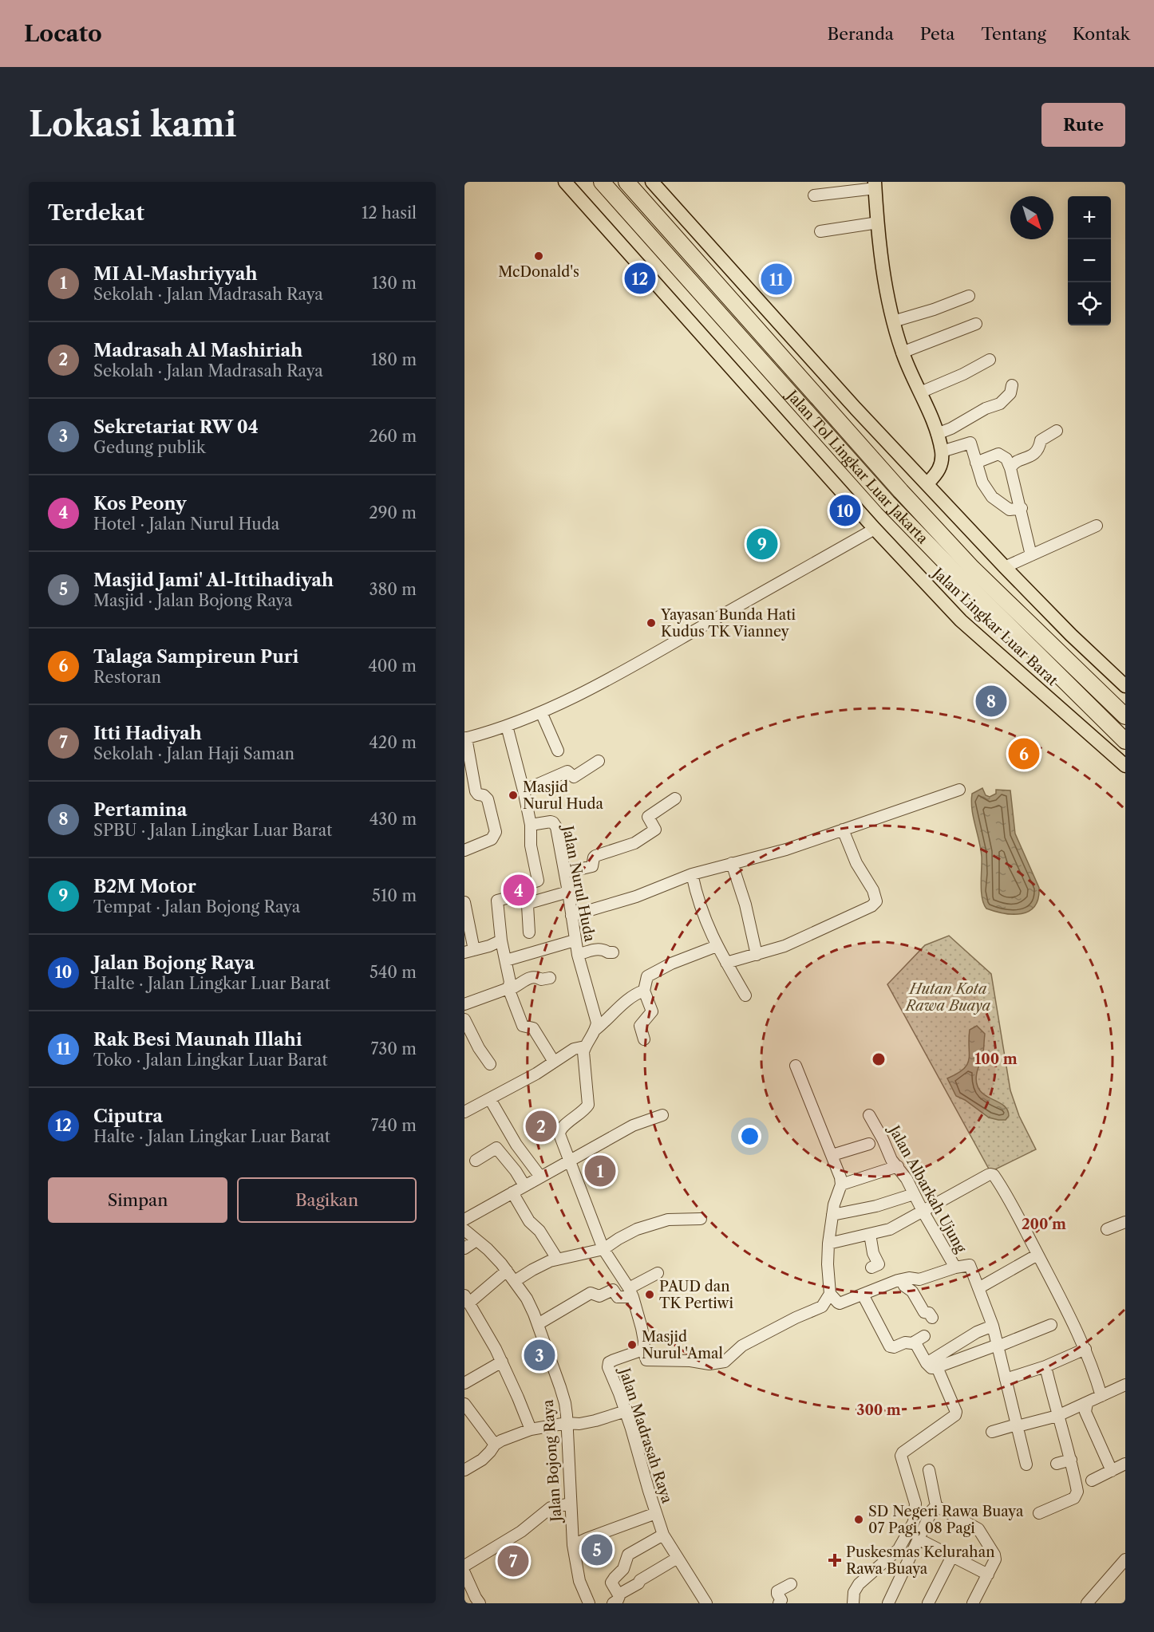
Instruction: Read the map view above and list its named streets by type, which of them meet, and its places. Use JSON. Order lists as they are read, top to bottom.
{
  "streets": {
    "highway": ["Jalan Tol Lingkar Luar Jakarta"],
    "main road": ["Jalan Lingkar Luar Barat"],
    "street": [
      "Jalan Nurul Huda",
      "Jalan Albarkah Ujung",
      "Jalan Madrasah Raya",
      "Jalan Bojong Raya"
    ]
  },
  "parks": ["Hutan Kota Rawa Buaya"],
  "places": {
    "other": [
      "McDonald's",
      "Yayasan Bunda Hati Kudus TK Vianney",
      "Masjid Nurul Huda",
      "PAUD dan TK Pertiwi",
      "Masjid Nurul 'Amal",
      "SD Negeri Rawa Buaya 07 Pagi, 08 Pagi"
    ],
    "health": ["Puskesmas Kelurahan Rawa Buaya"]
  },
  "north": "bottom right",
  "page": {
    "header": "Locato",
    "nav": [
      "Beranda",
      "Peta",
      "Tentang",
      "Kontak"
    ],
    "buttons": [
      "Rute",
      ["Simpan", "Bagikan"]
    ],
    "title": "Lokasi kami",
    "heading": ["Terdekat", "12 hasil"],
    "map_buttons": ["+", "−"],
    "list": [
      {
        "mark": "1",
        "name": "MI Al-Mashriyyah",
        "note": "Sekolah · Jalan Madrasah Raya",
        "value": "130 m"
      },
      {
        "mark": "2",
        "name": "Madrasah Al Mashiriah",
        "note": "Sekolah · Jalan Madrasah Raya",
        "value": "180 m"
      },
      {
        "mark": "3",
        "name": "Sekretariat RW 04",
        "note": "Gedung publik",
        "value": "260 m"
      },
      {
        "mark": "4",
        "name": "Kos Peony",
        "note": "Hotel · Jalan Nurul Huda",
        "value": "290 m"
      },
      {
        "mark": "5",
        "name": "Masjid Jami' Al-Ittihadiyah",
        "note": "Masjid · Jalan Bojong Raya",
        "value": "380 m"
      },
      {
        "mark": "6",
        "name": "Talaga Sampireun Puri",
        "note": "Restoran",
        "value": "400 m"
      },
      {
        "mark": "7",
        "name": "Itti Hadiyah",
        "note": "Sekolah · Jalan Haji Saman",
        "value": "420 m"
      },
      {
        "mark": "8",
        "name": "Pertamina",
        "note": "SPBU · Jalan Lingkar Luar Barat",
        "value": "430 m"
      },
      {
        "mark": "9",
        "name": "B2M Motor",
        "note": "Tempat · Jalan Bojong Raya",
        "value": "510 m"
      },
      {
        "mark": "10",
        "name": "Jalan Bojong Raya",
        "note": "Halte · Jalan Lingkar Luar Barat",
        "value": "540 m"
      },
      {
        "mark": "11",
        "name": "Rak Besi Maunah Illahi",
        "note": "Toko · Jalan Lingkar Luar Barat",
        "value": "730 m"
      },
      {
        "mark": "12",
        "name": "Ciputra",
        "note": "Halte · Jalan Lingkar Luar Barat",
        "value": "740 m"
      }
    ],
    "pins": [
      "12",
      "11",
      "10",
      "9",
      "8",
      "6",
      "4",
      "2",
      "1",
      "3",
      "5",
      "7"
    ]
  },
  "rings": ["100 m", "200 m", "300 m"]
}
